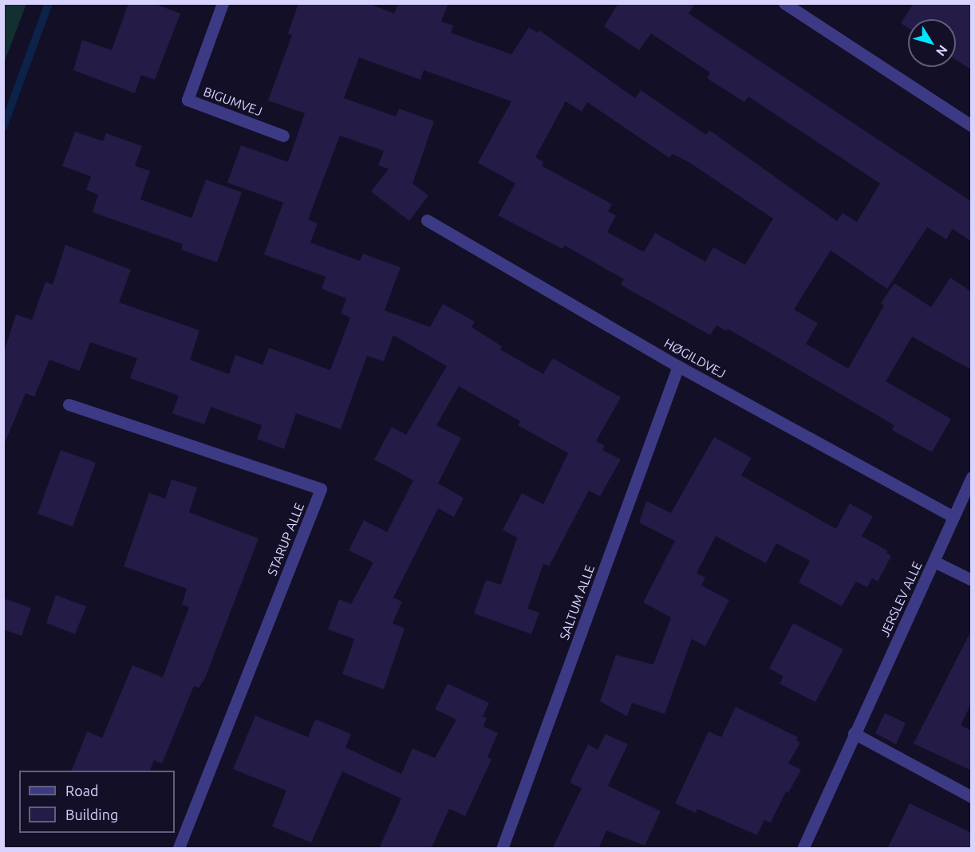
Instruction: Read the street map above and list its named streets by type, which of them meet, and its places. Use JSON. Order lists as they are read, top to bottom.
{
  "streets": {
    "street": [
      "BIGUMVEJ",
      "HØGILDVEJ",
      "STARUP ALLE",
      "JERSLEV ALLE",
      "SALTUM ALLE"
    ]
  },
  "crossings": [
    ["HØGILDVEJ", "JERSLEV ALLE"],
    ["HØGILDVEJ", "SALTUM ALLE"]
  ],
  "legend": ["Road", "Building"],
  "north": "bottom right"
}
